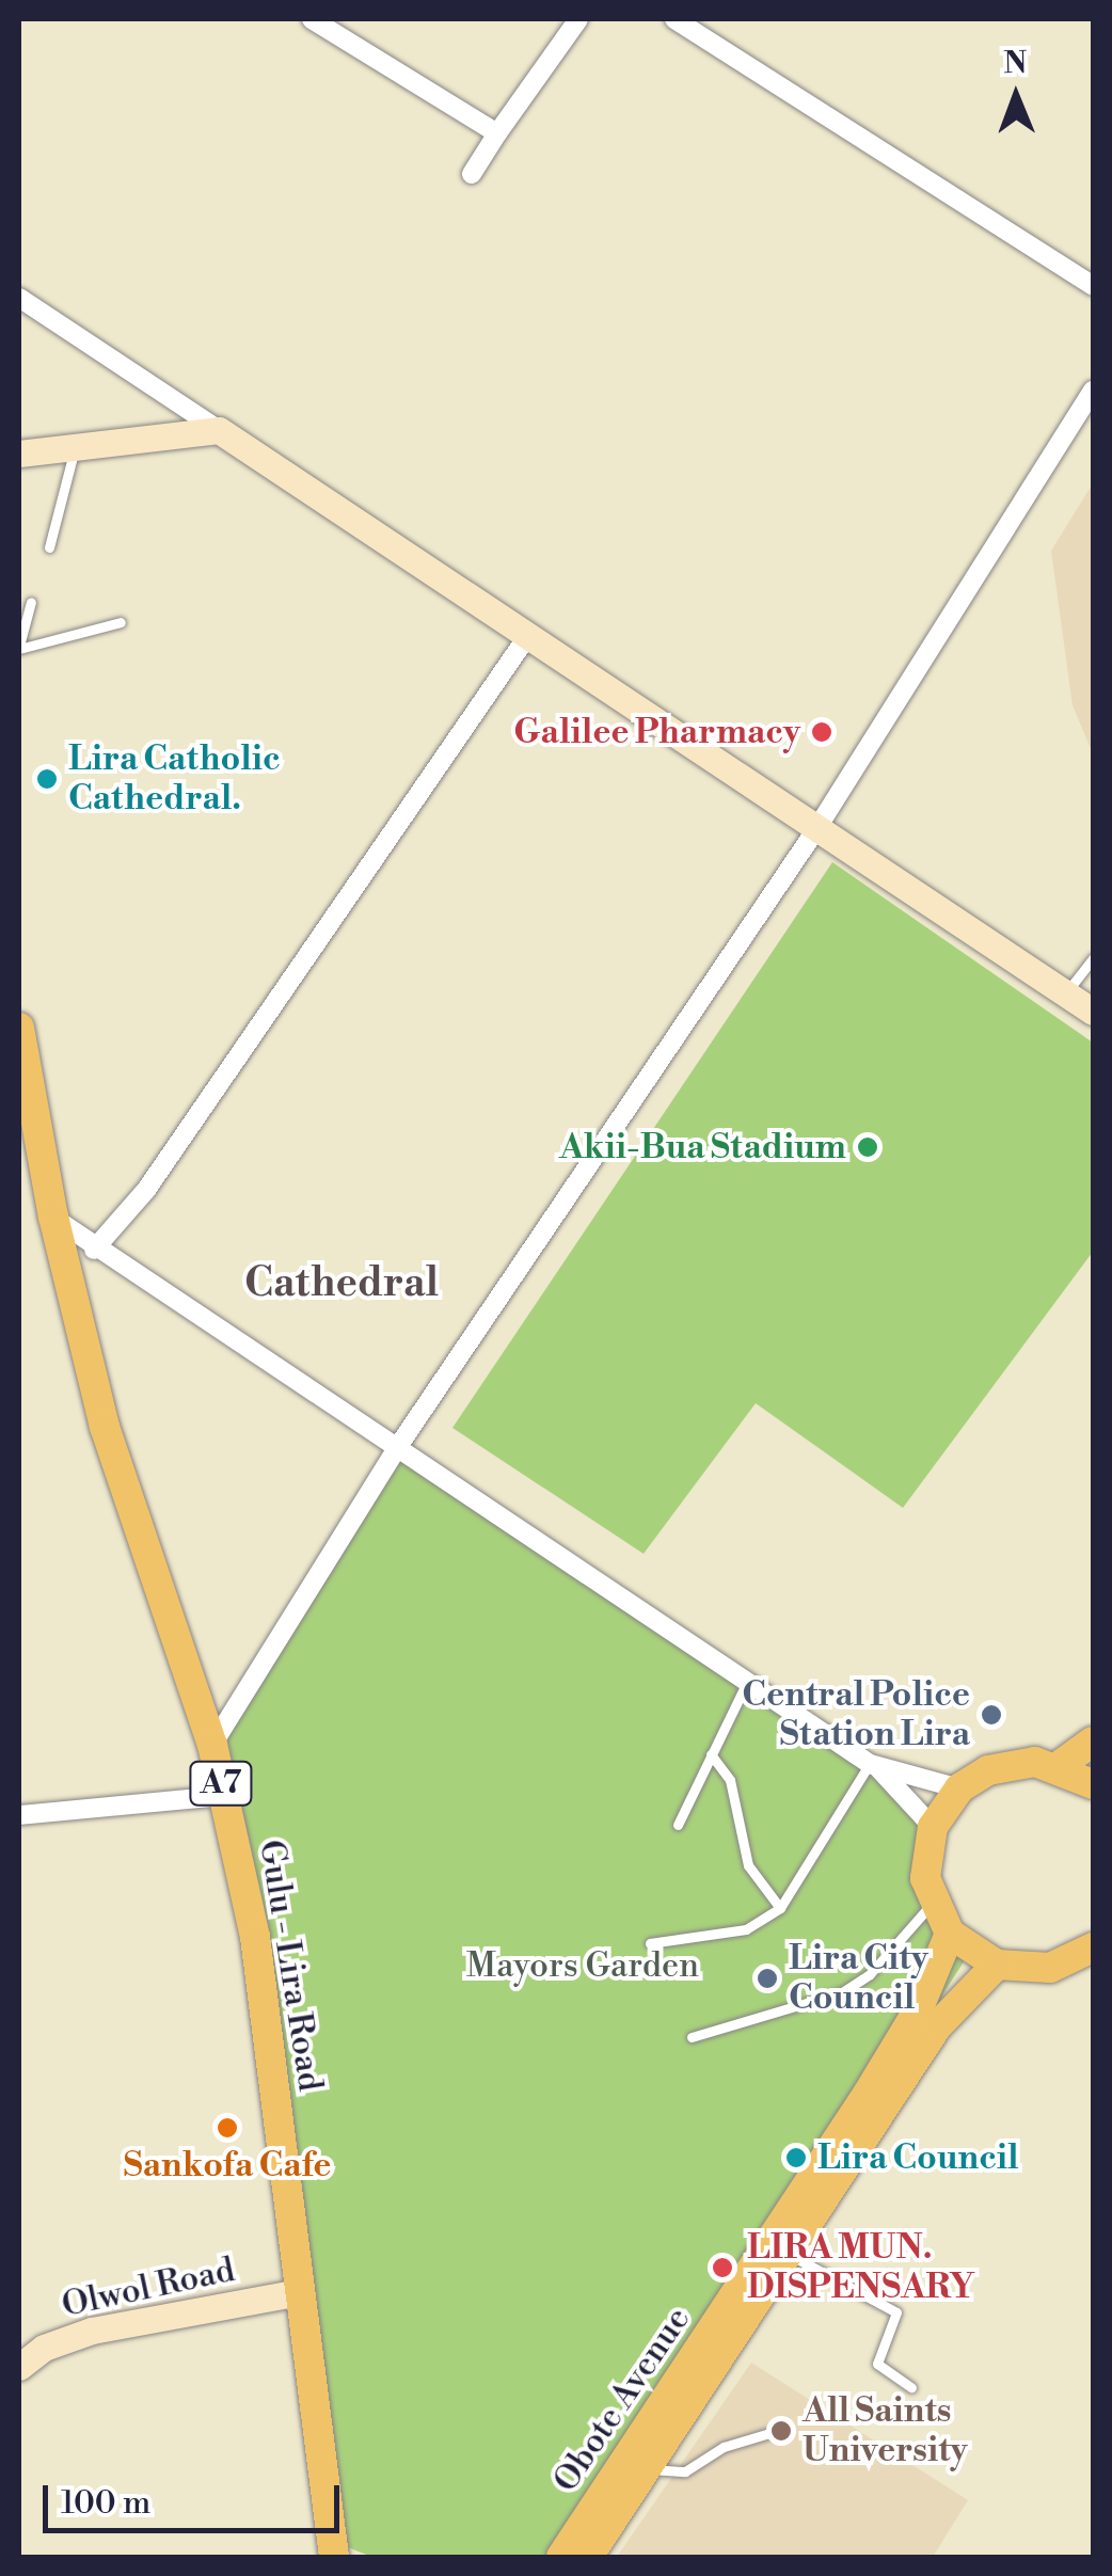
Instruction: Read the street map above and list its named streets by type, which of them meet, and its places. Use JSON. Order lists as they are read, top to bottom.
{
  "streets": {
    "main road": [
      "A7",
      "Gulu - Lira Road",
      "Olwol Road",
      "Obote Avenue"
    ]
  },
  "crossings": [
    ["Gulu - Lira Road", "Olwol Road"]
  ],
  "districts": ["Cathedral"],
  "parks": ["Mayors Garden"],
  "places": [
    "Galilee Pharmacy",
    "Lira Catholic Cathedral.",
    "Akii-Bua Stadium",
    "Central Police Station Lira",
    "Lira City Council",
    "Sankofa Cafe",
    "Lira Council",
    "LIRA MUN. DISPENSARY",
    "All Saints University"
  ],
  "scale_bar": "100 m",
  "north": "top"
}
